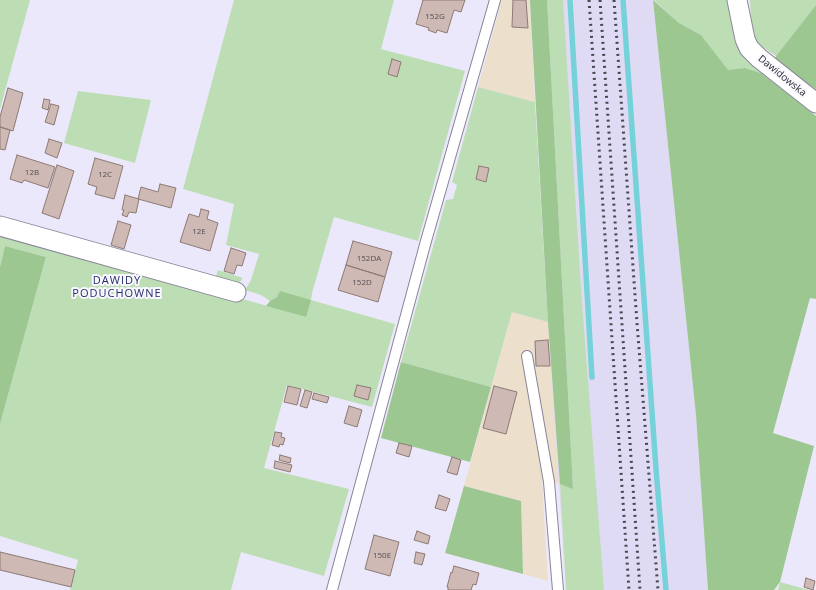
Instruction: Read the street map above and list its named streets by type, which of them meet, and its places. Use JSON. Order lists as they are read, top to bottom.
{
  "streets": {
    "street": ["Dawidowska"]
  },
  "districts": ["DAWIDY PODUCHOWNE"],
  "house_numbers": [
    "152G",
    "12B",
    "12C",
    "12E",
    "152DA",
    "152D",
    "150E"
  ]
}
